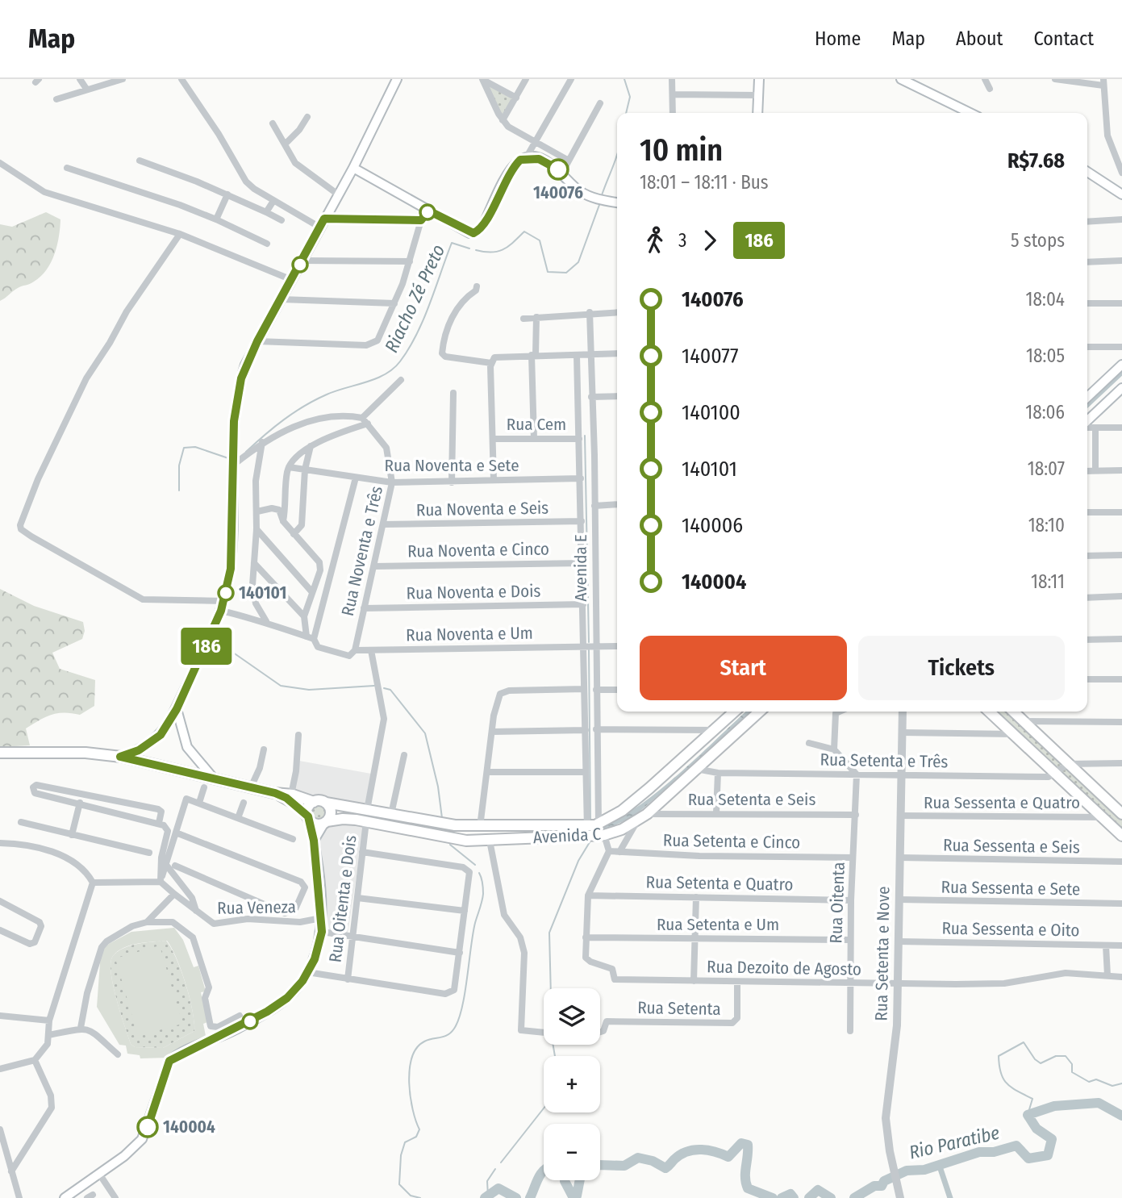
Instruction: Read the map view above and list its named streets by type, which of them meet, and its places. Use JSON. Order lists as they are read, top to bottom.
{
  "streets": {
    "main road": ["Avenida C"],
    "street": [
      "Rua Cem",
      "Rua Noventa e Sete",
      "Rua Noventa e Seis",
      "Rua Noventa e Cinco",
      "Rua Noventa e Três",
      "Avenida E",
      "Rua Noventa e Dois",
      "Rua Noventa e Um",
      "Rua Setenta e Três",
      "Rua Setenta e Seis",
      "Rua Sessenta e Quatro",
      "Rua Setenta e Cinco",
      "Rua Sessenta e Seis",
      "Rua Setenta e Quatro",
      "Rua Sessenta e Sete",
      "Rua Oitenta e Dois",
      "Rua Oitenta",
      "Rua Veneza",
      "Rua Setenta e Um",
      "Rua Sessenta e Oito",
      "Rua Setenta e Nove",
      "Rua Dezoito de Agosto",
      "Rua Setenta"
    ]
  },
  "crossings": [
    ["Rua Cem", "Avenida E"],
    ["Rua Noventa e Sete", "Rua Noventa e Três"],
    ["Rua Noventa e Sete", "Avenida E"],
    ["Rua Noventa e Seis", "Rua Noventa e Três"],
    ["Rua Noventa e Seis", "Avenida E"],
    ["Rua Noventa e Cinco", "Rua Noventa e Três"],
    ["Rua Noventa e Cinco", "Avenida E"],
    ["Rua Noventa e Três", "Rua Noventa e Dois"],
    ["Rua Noventa e Três", "Rua Noventa e Um"],
    ["Avenida E", "Rua Noventa e Dois"],
    ["Avenida E", "Rua Noventa e Um"],
    ["Avenida E", "Avenida C"],
    ["Rua Setenta e Três", "Avenida C"],
    ["Rua Setenta e Três", "Rua Oitenta"],
    ["Rua Setenta e Três", "Rua Setenta e Nove"],
    ["Rua Setenta e Seis", "Avenida C"],
    ["Rua Setenta e Seis", "Rua Oitenta"],
    ["Rua Sessenta e Quatro", "Rua Setenta e Nove"],
    ["Avenida C", "Rua Oitenta e Dois"],
    ["Rua Setenta e Cinco", "Rua Oitenta"],
    ["Rua Sessenta e Seis", "Rua Setenta e Nove"],
    ["Rua Setenta e Quatro", "Rua Oitenta"],
    ["Rua Sessenta e Sete", "Rua Setenta e Nove"],
    ["Rua Oitenta", "Rua Setenta e Um"],
    ["Rua Oitenta", "Rua Dezoito de Agosto"],
    ["Rua Setenta e Um", "Rua Dezoito de Agosto"],
    ["Rua Sessenta e Oito", "Rua Setenta e Nove"],
    ["Rua Setenta e Nove", "Rua Dezoito de Agosto"],
    ["Rua Dezoito de Agosto", "Rua Setenta"]
  ],
  "water": ["Riacho Zé Preto", "Rio Paratibe"],
  "places": ["140076", "140101", "140004"],
  "lines": ["bus line 186"],
  "page": {
    "header": "Map",
    "nav": [
      "Home",
      "Map",
      "About",
      "Contact"
    ],
    "on_map": "186",
    "heading": ["10 min", "18:01 – 18:11 · Bus", "R$7.68"],
    "legs": ["3", "186", "5 stops"],
    "list": [
      {
        "name": "140076",
        "value": "18:04"
      },
      {
        "name": "140077",
        "value": "18:05"
      },
      {
        "name": "140100",
        "value": "18:06"
      },
      {
        "name": "140101",
        "value": "18:07"
      },
      {
        "name": "140006",
        "value": "18:10"
      },
      {
        "name": "140004",
        "value": "18:11"
      }
    ],
    "buttons": ["Start", "Tickets"],
    "map_buttons": ["+", "−"]
  }
}
